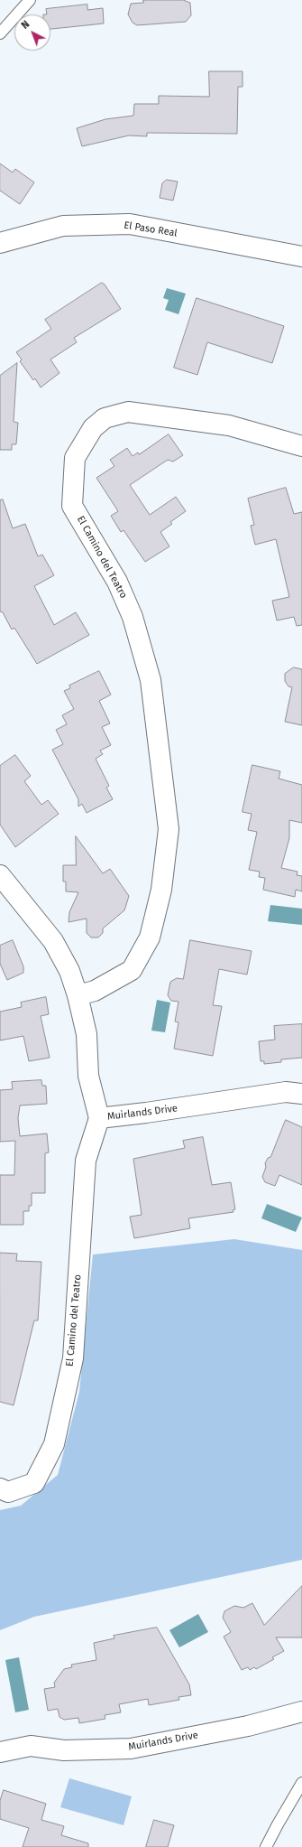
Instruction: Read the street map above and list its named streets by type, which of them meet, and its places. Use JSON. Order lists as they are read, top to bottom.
{
  "streets": {
    "street": ["El Paso Real", "El Camino del Teatro", "Muirlands Drive"]
  },
  "crossings": [
    ["El Camino del Teatro", "Muirlands Drive"]
  ],
  "north": "top left"
}
